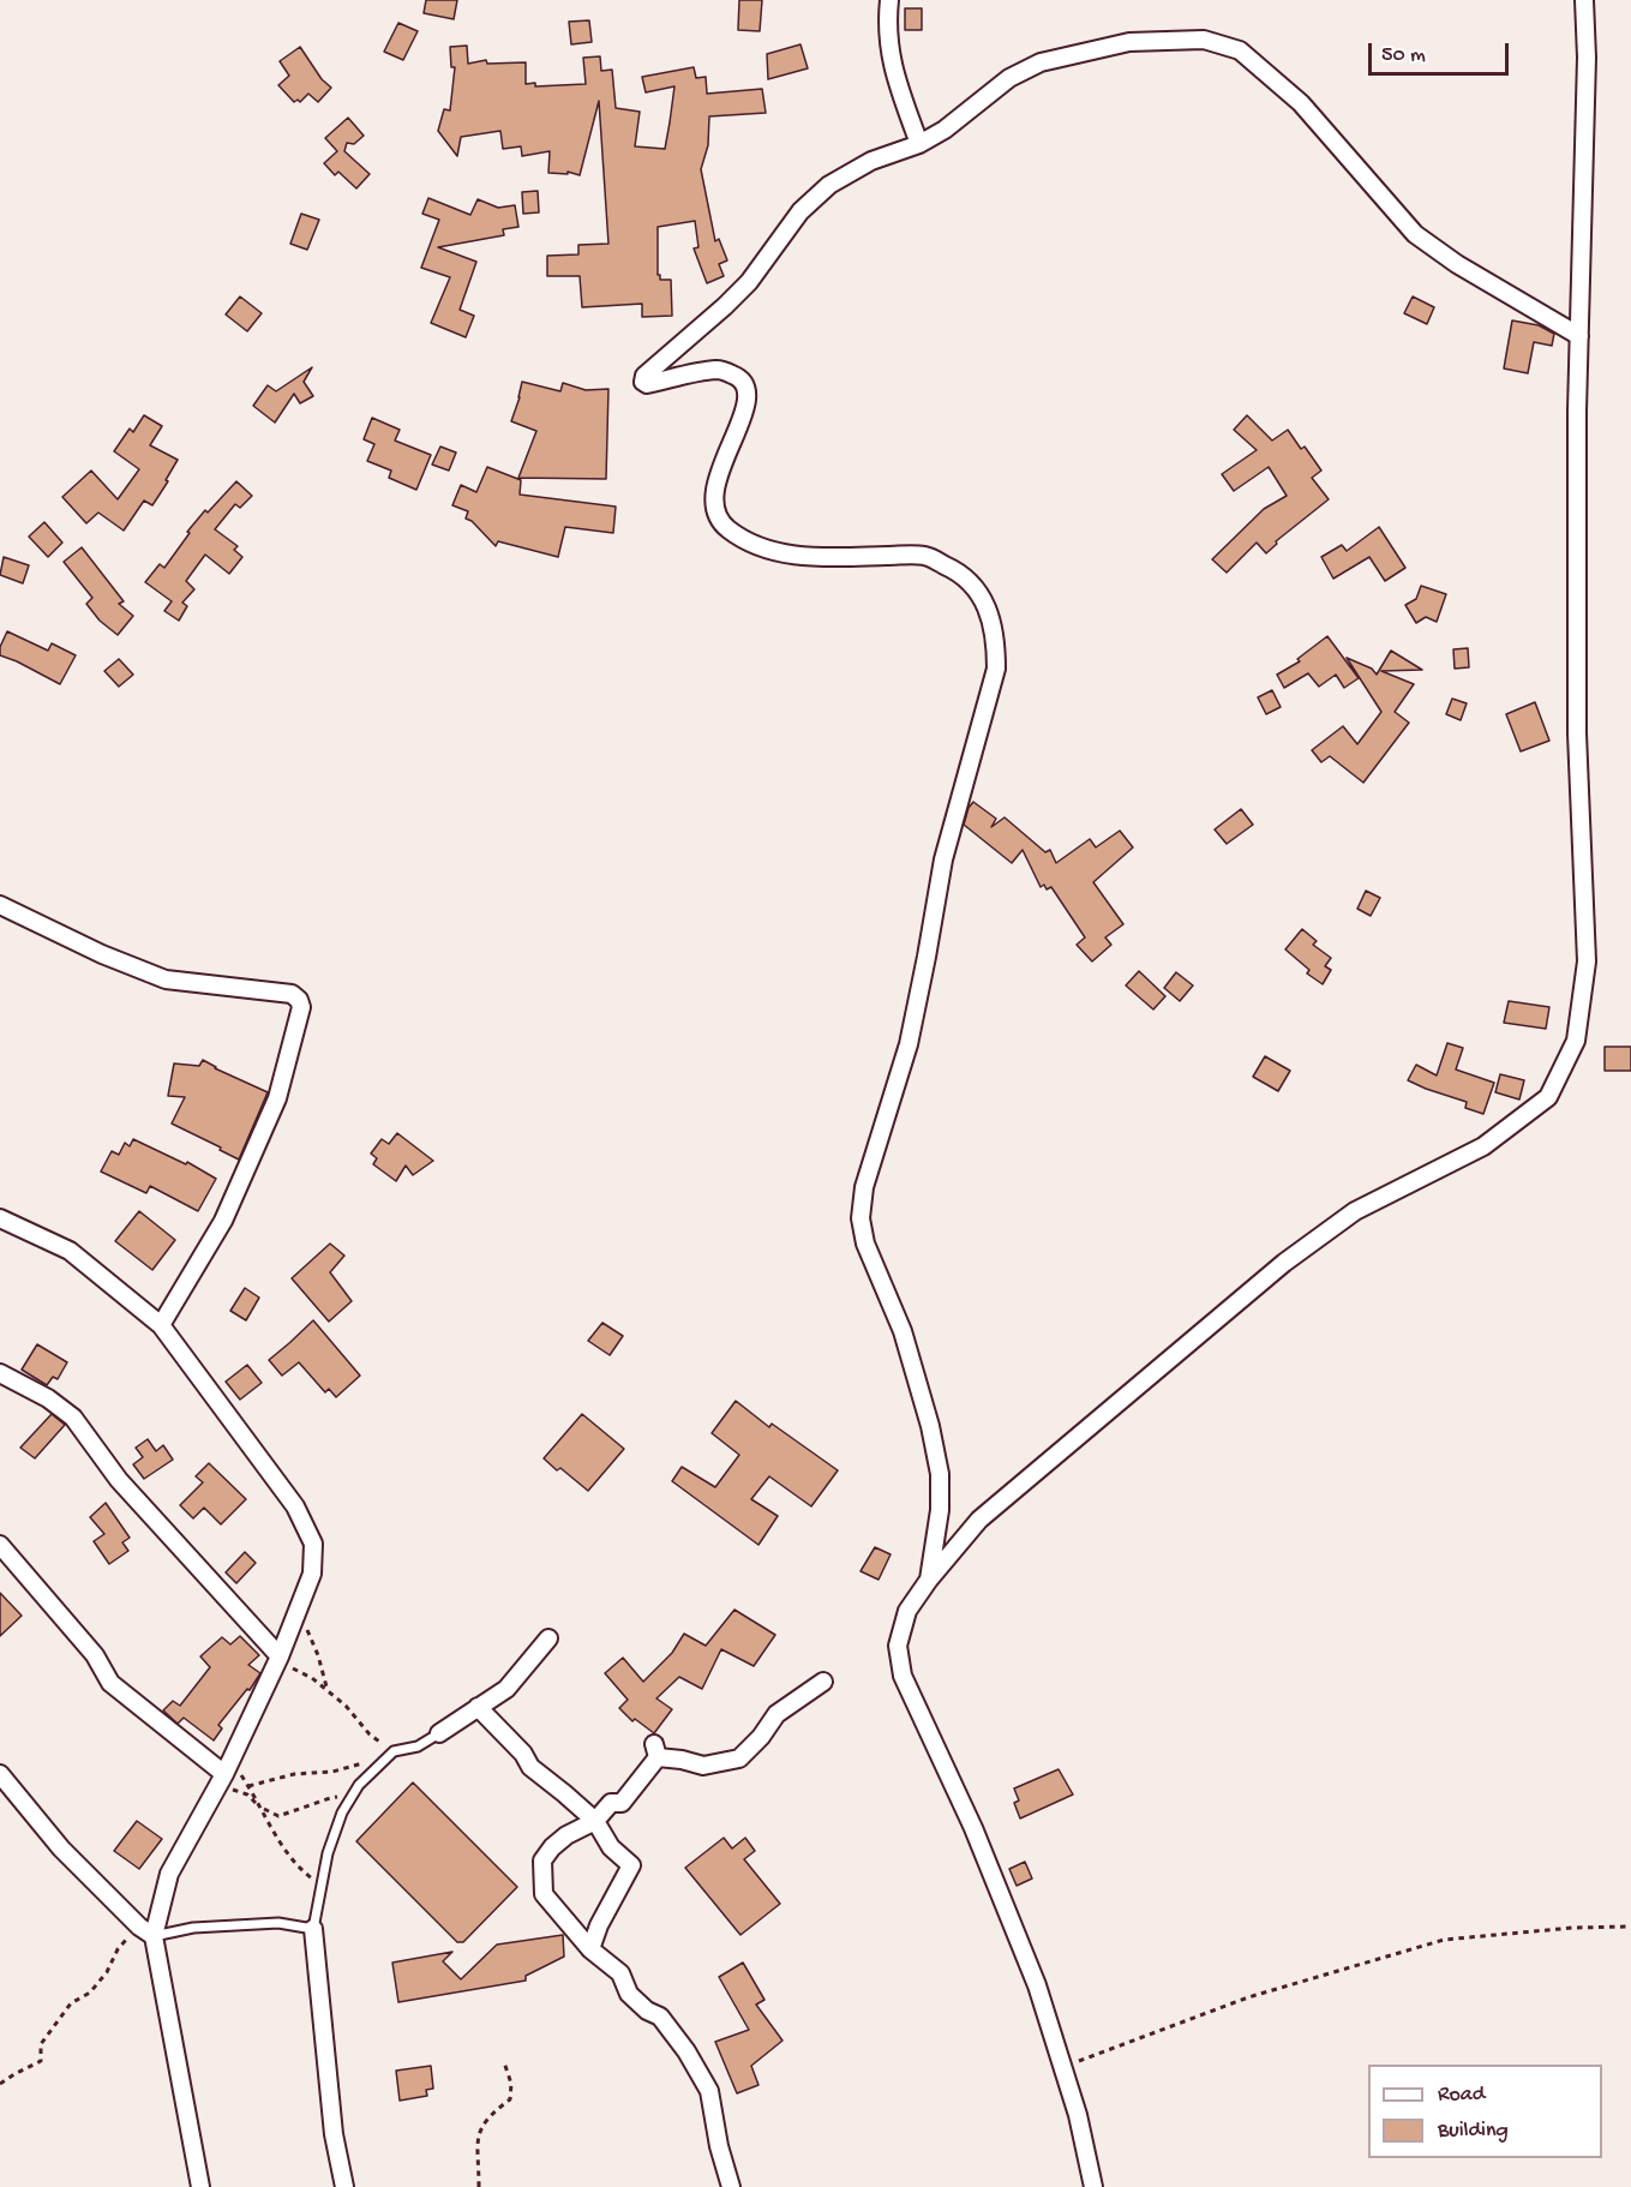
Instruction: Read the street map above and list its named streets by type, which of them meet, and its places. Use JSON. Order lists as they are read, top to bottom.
{
  "legend": ["Road", "Building"],
  "scale_bar": "50 m"
}
